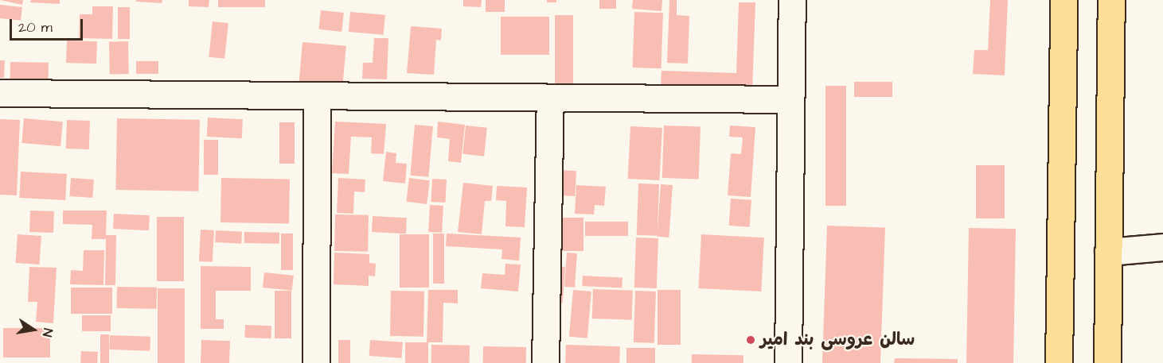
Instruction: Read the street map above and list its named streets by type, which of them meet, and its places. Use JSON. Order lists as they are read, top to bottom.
{
  "places": ["سالن عروسی بند امیر"],
  "scale_bar": "20 m",
  "north": "right"
}
